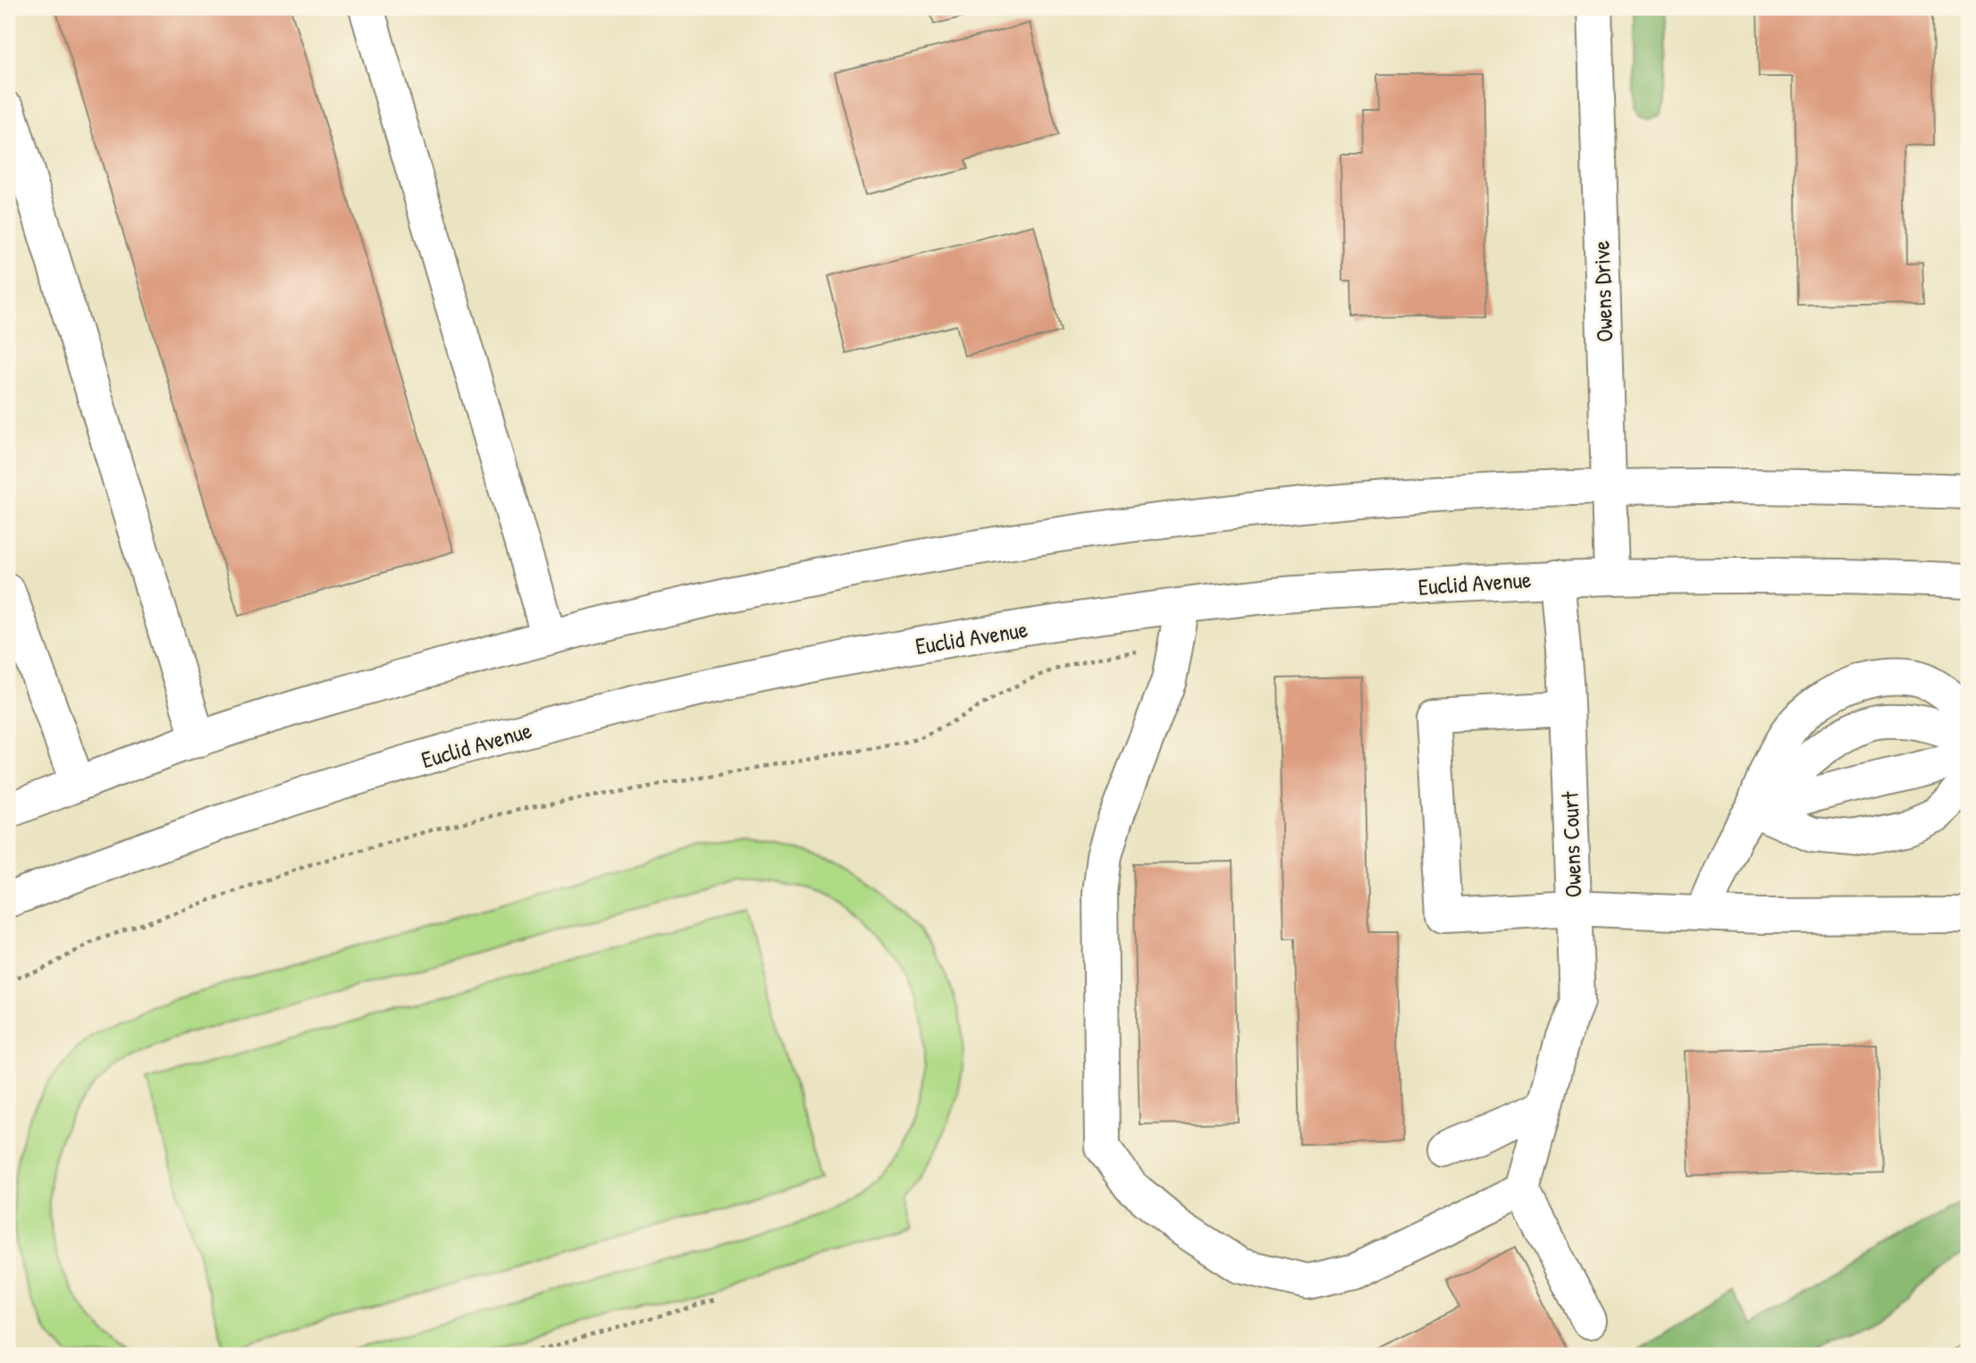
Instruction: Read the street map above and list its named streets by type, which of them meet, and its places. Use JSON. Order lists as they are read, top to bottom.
{
  "streets": {
    "street": ["Owens Drive", "Euclid Avenue", "Owens Court"]
  },
  "crossings": [
    ["Owens Drive", "Euclid Avenue"],
    ["Euclid Avenue", "Owens Court"]
  ]
}
